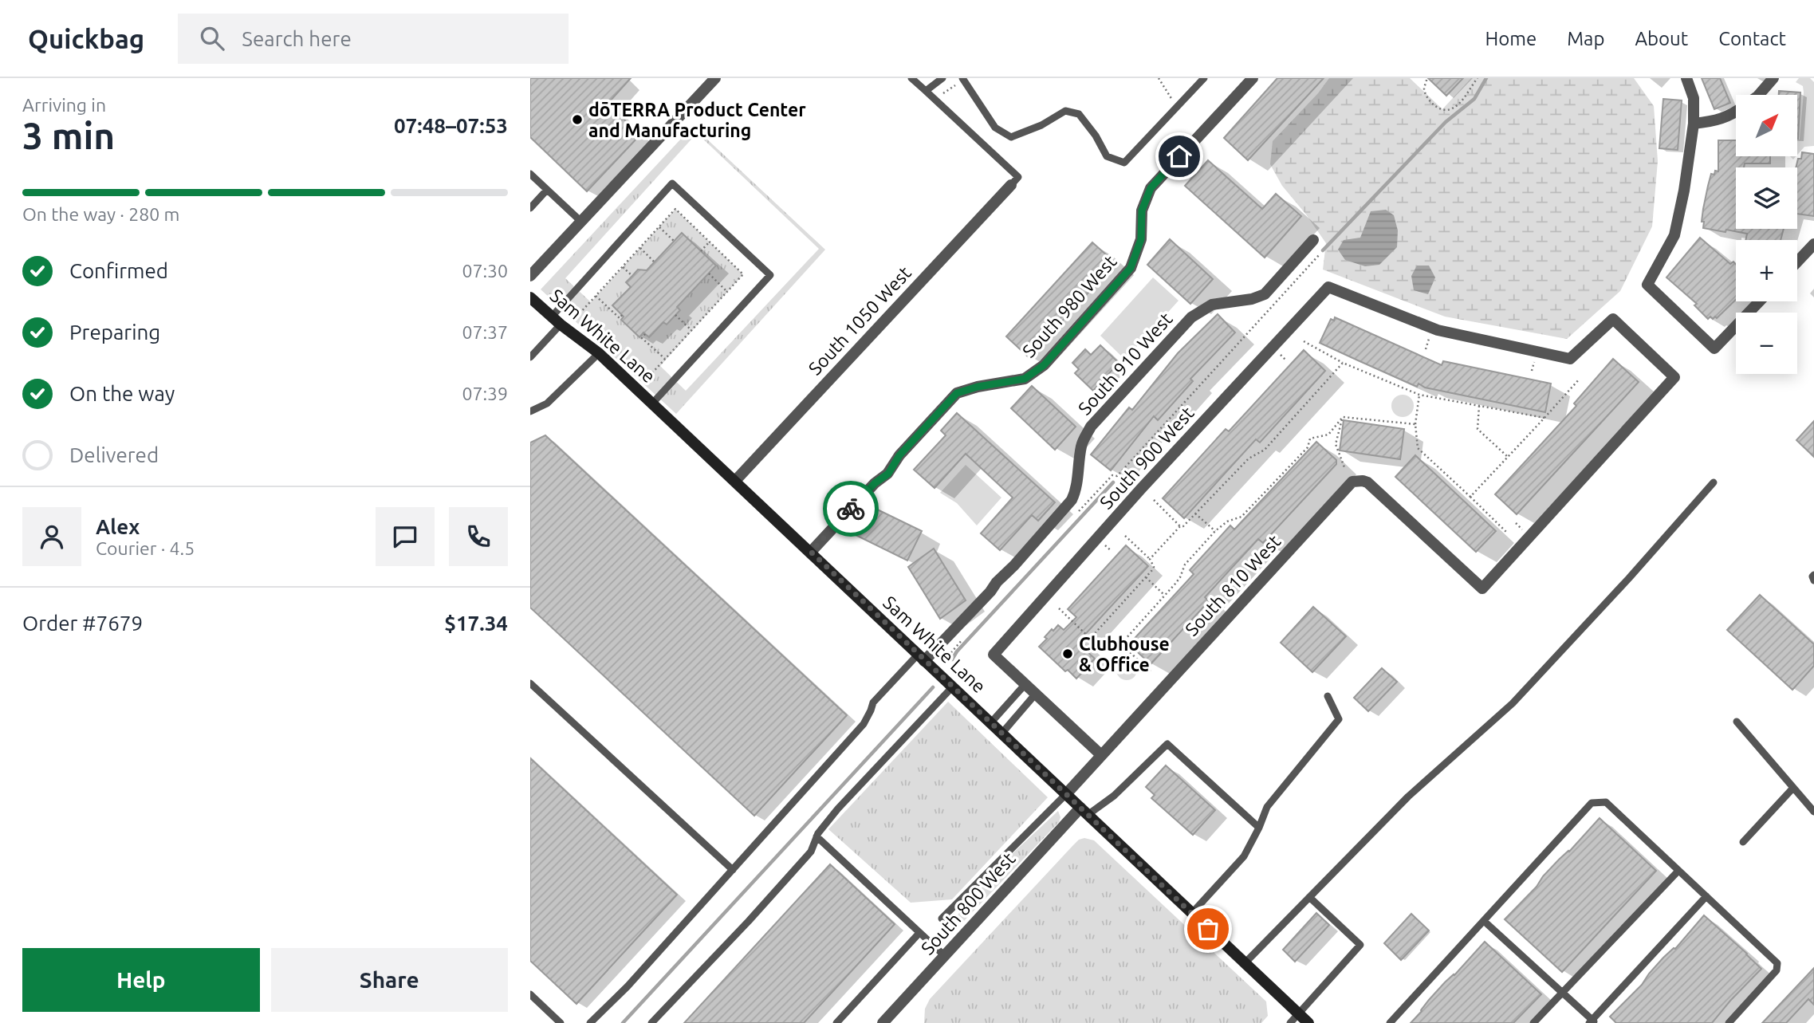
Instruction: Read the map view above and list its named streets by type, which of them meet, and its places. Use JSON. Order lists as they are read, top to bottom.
{
  "streets": {
    "street": [
      "South 980 West",
      "South 1050 West",
      "Sam White Lane",
      "South 910 West",
      "South 900 West",
      "South 810 West",
      "South 800 West"
    ]
  },
  "crossings": [
    ["South 980 West", "Sam White Lane"],
    ["South 1050 West", "Sam White Lane"],
    ["Sam White Lane", "South 910 West"],
    ["Sam White Lane", "South 810 West"],
    ["Sam White Lane", "South 800 West"],
    ["South 900 West", "South 810 West"]
  ],
  "places": ["dōTERRA Product Center and Manufacturing", "Clubhouse & Office"],
  "north": "top right",
  "page": {
    "header": "Quickbag",
    "search": "Search here",
    "nav": [
      "Home",
      "Map",
      "About",
      "Contact"
    ],
    "heading": ["3 min", "Arriving in", "07:48–07:53"],
    "panel": [
      "Alex",
      "Courier · 4.5",
      "Order #7679",
      "$17.34"
    ],
    "map_buttons": ["+", "−"],
    "bar": "On the way · 280 m",
    "list": [
      ["Confirmed", "07:30"],
      ["Preparing", "07:37"],
      ["On the way", "07:39"],
      "Delivered"
    ],
    "buttons": ["Help", "Share"]
  }
}
